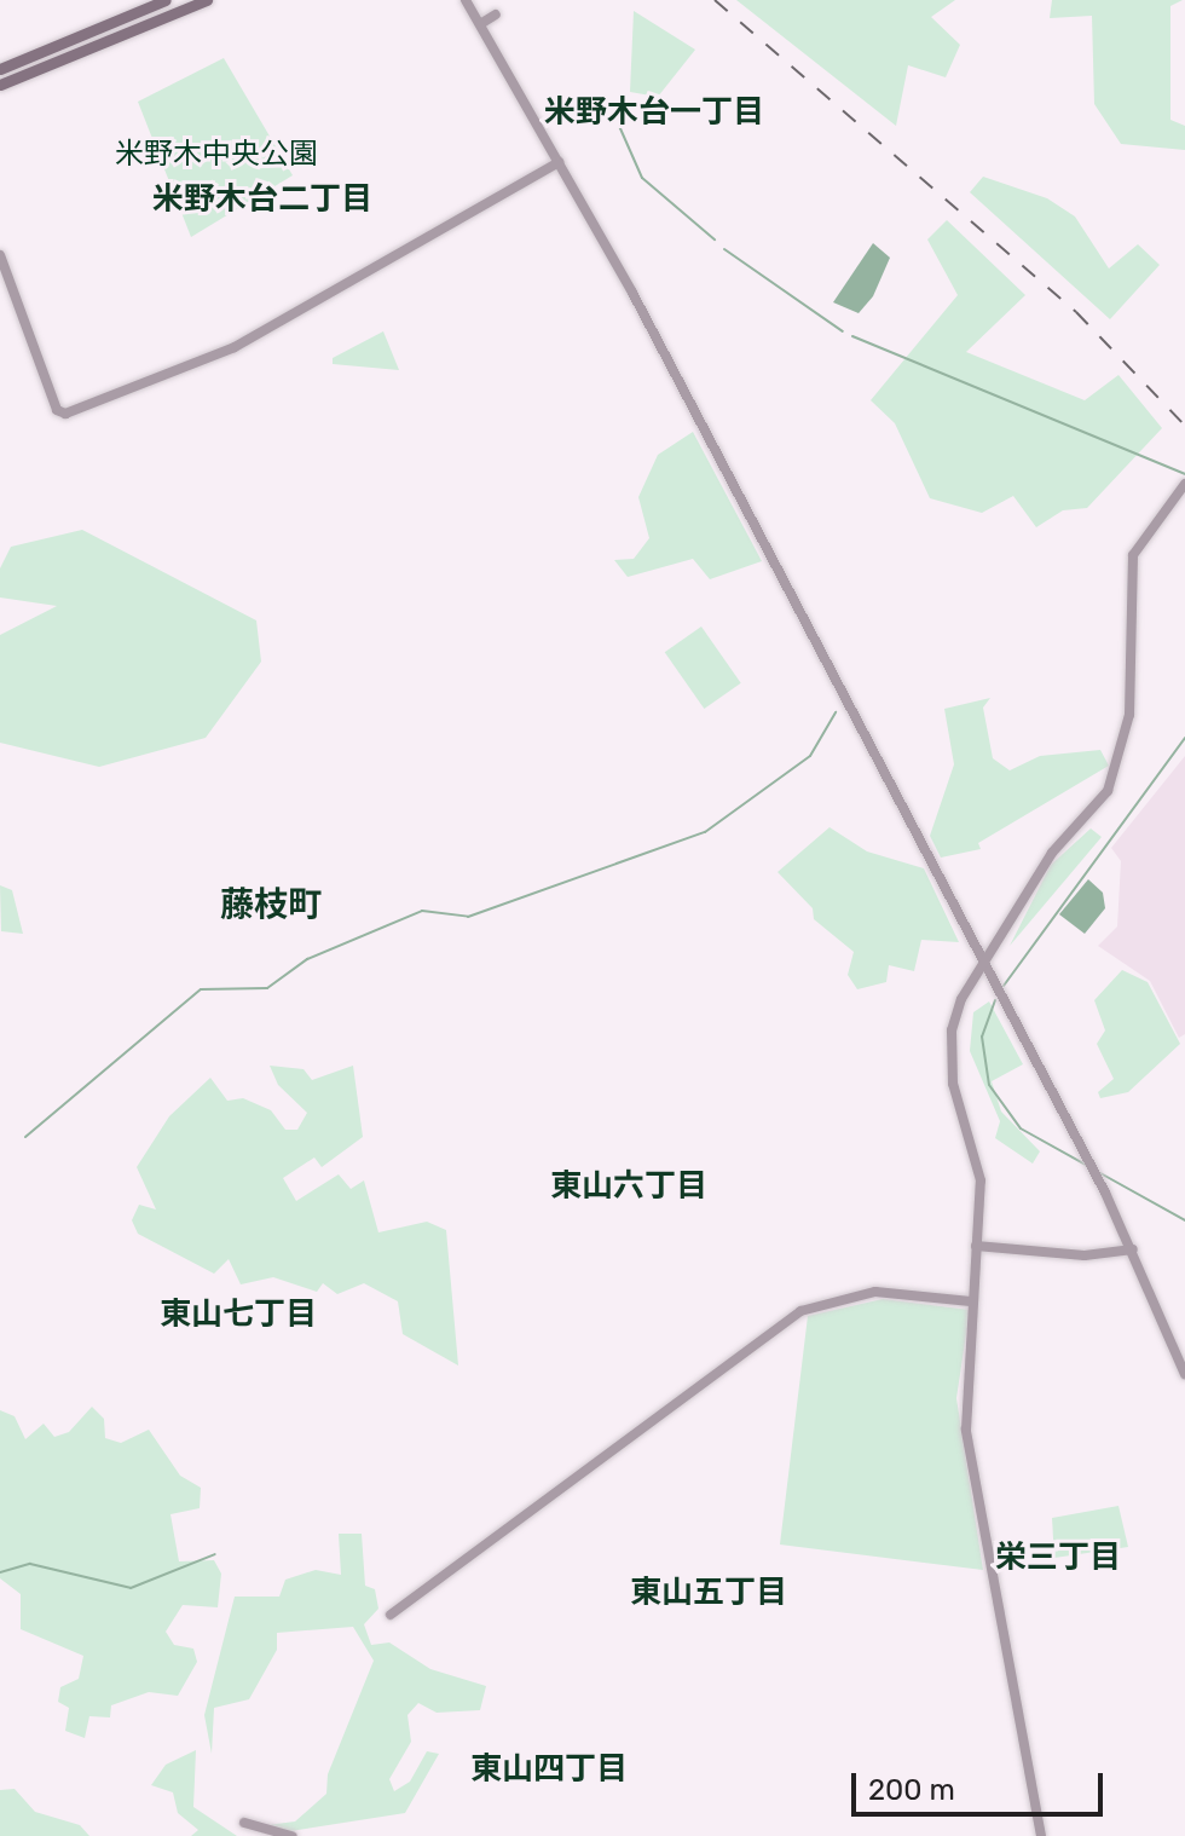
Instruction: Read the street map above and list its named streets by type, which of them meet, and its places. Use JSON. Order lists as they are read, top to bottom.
{
  "districts": [
    "米野木台一丁目",
    "米野木台二丁目",
    "藤枝町",
    "東山六丁目",
    "東山七丁目",
    "栄三丁目",
    "東山五丁目",
    "東山四丁目"
  ],
  "parks": ["米野木中央公園"],
  "scale_bar": "200 m"
}
